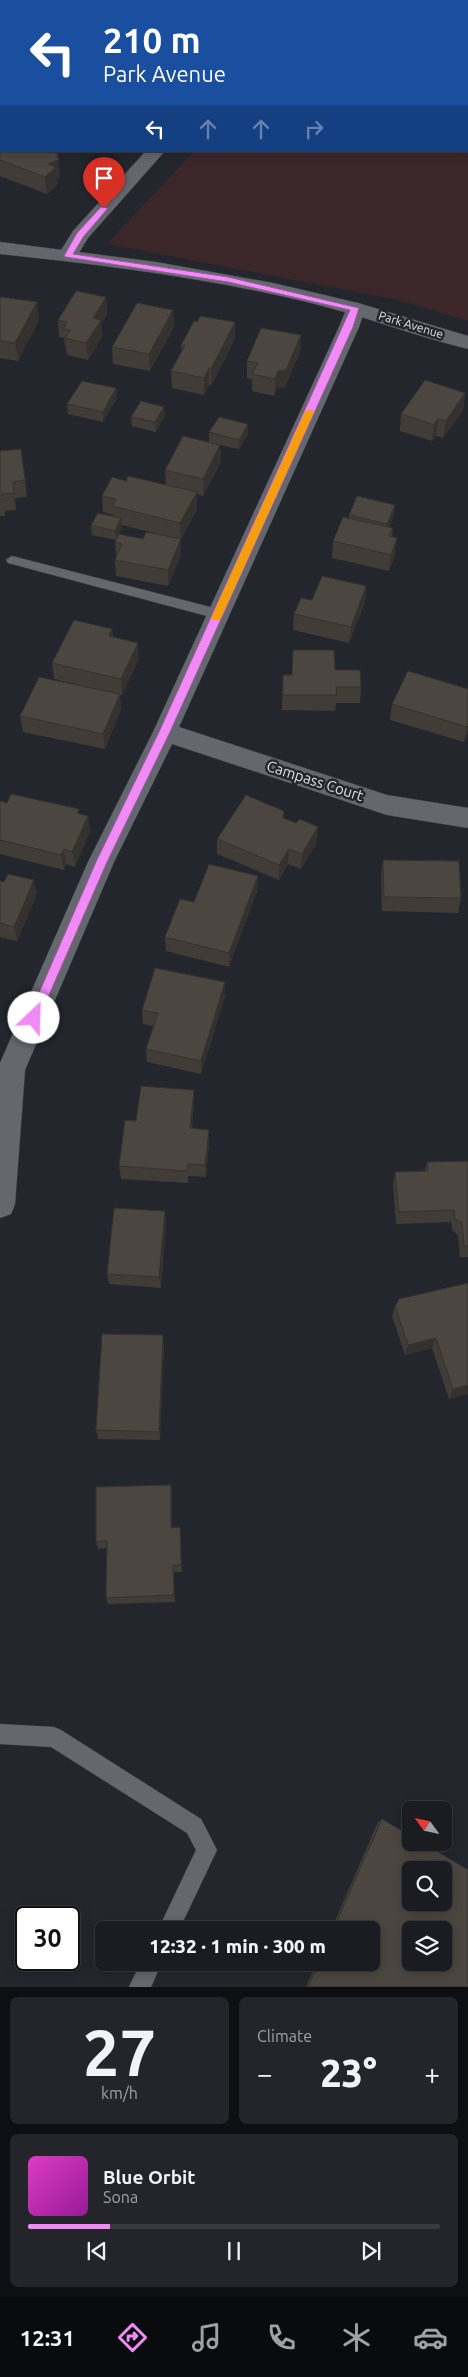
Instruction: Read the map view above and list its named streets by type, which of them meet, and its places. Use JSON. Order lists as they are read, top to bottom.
{
  "streets": {
    "street": ["Park Avenue", "Campass Court"]
  },
  "north": "top left",
  "page": {
    "turn": ["210 m", "Park Avenue"],
    "limit": "30",
    "trip": "12:32 · 1 min · 300 m",
    "tile": [
      ["27", "km/h"],
      "Climate"
    ],
    "heat": ["−", "23°", "+"],
    "song": ["Blue Orbit", "Sona"],
    "tabs": "12:31"
  }
}
